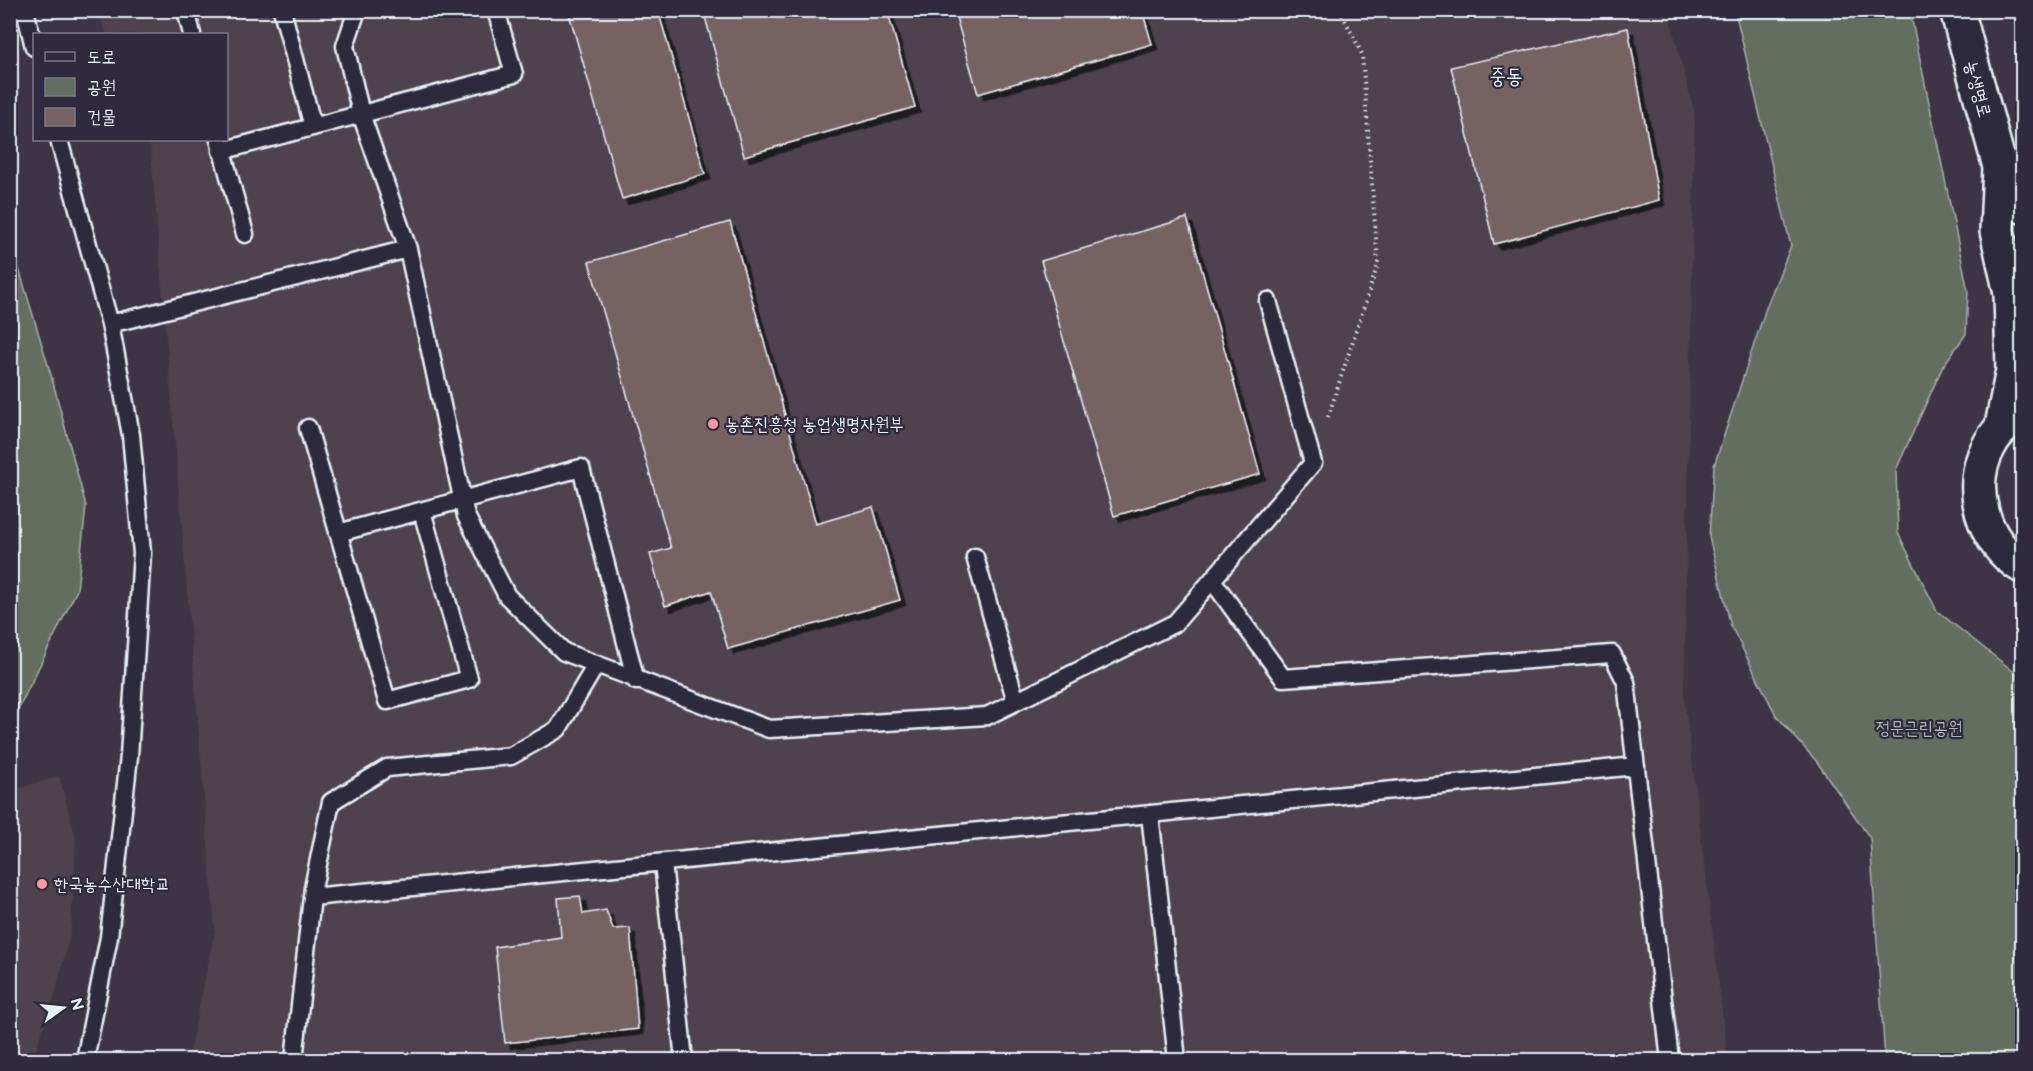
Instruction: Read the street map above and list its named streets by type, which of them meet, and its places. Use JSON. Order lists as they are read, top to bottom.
{
  "streets": {
    "street": ["농생명로"]
  },
  "districts": ["중동"],
  "parks": ["정문근린공원"],
  "places": ["농촌진흥청 농업생명자원부", "한국농수산대학교"],
  "legend": ["도로", "공원", "건물"],
  "north": "right"
}
